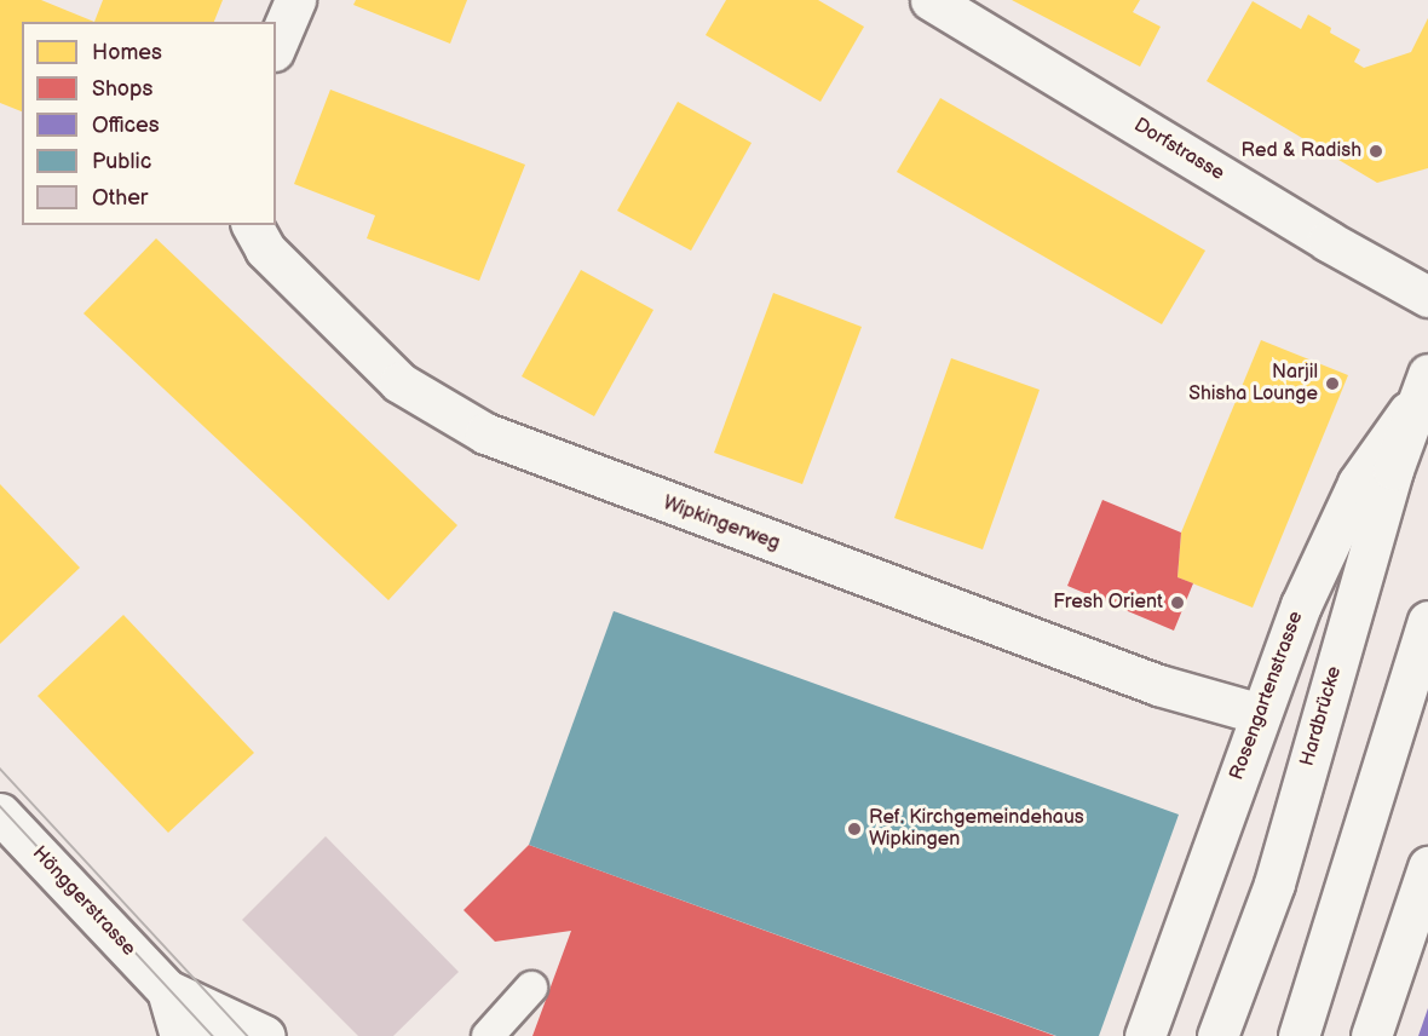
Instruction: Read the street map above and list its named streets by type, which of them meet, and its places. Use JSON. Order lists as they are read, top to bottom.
{
  "streets": {
    "street": [
      "Dorfstrasse",
      "Wipkingerweg",
      "Rosengartenstrasse",
      "Hardbrücke",
      "Hönggerstrasse"
    ]
  },
  "crossings": [
    ["Wipkingerweg", "Rosengartenstrasse"],
    ["Rosengartenstrasse", "Hardbrücke"]
  ],
  "places": [
    "Red & Radish",
    "Narjil Shisha Lounge",
    "Fresh Orient",
    "Ref. Kirchgemeindehaus Wipkingen"
  ],
  "legend": [
    "Homes",
    "Shops",
    "Offices",
    "Public",
    "Other"
  ]
}
